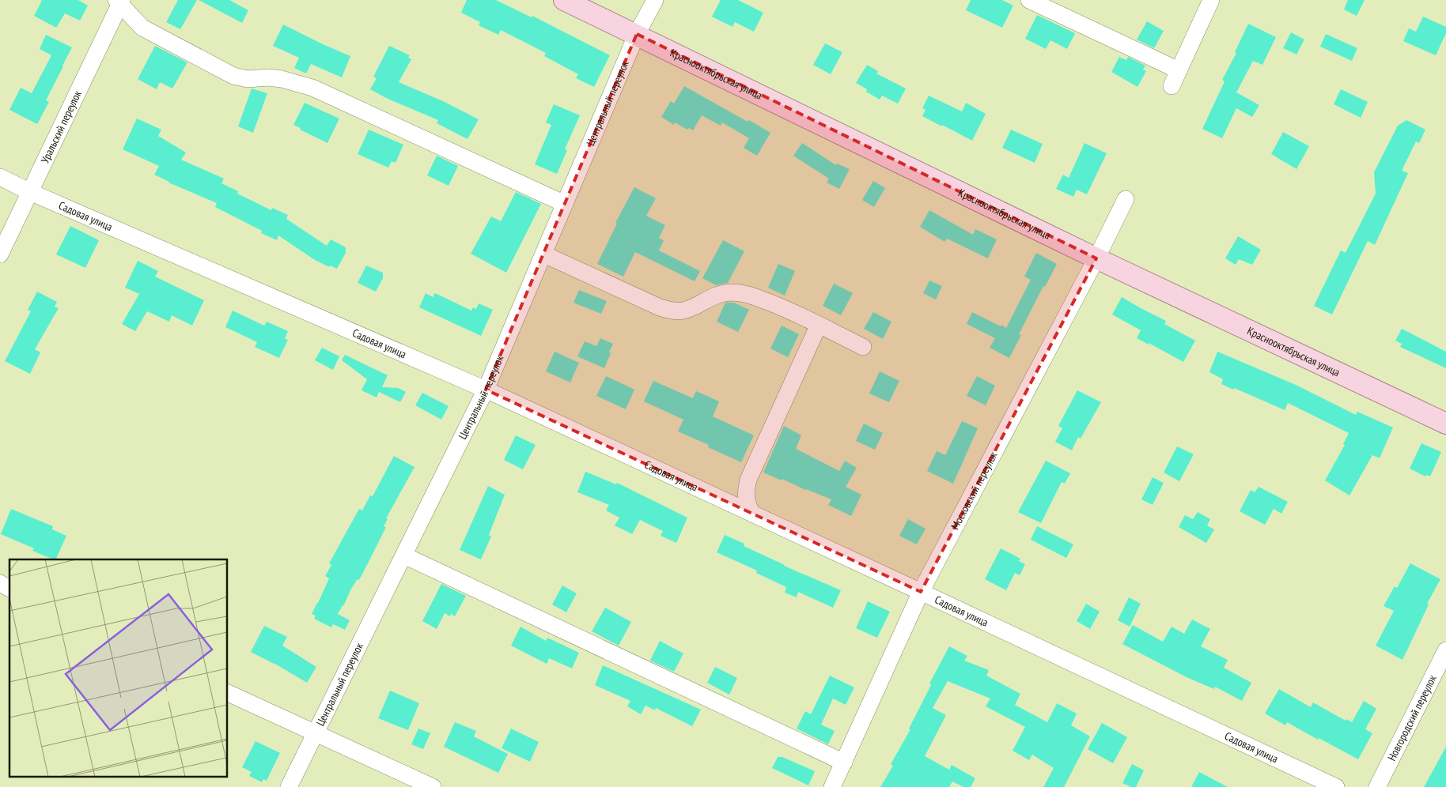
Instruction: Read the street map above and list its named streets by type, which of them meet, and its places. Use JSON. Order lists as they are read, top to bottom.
{
  "streets": {
    "main road": ["Краснооктябрьская улица"],
    "street": [
      "Центральный переулок",
      "Уральский переулок",
      "Садовая улица",
      "Московский переулок",
      "Новгородский переулок"
    ]
  },
  "crossings": [
    ["Краснооктябрьская улица", "Центральный переулок"],
    ["Краснооктябрьская улица", "Московский переулок"],
    ["Центральный переулок", "Садовая улица"],
    ["Уральский переулок", "Садовая улица"],
    ["Садовая улица", "Московский переулок"]
  ]
}
